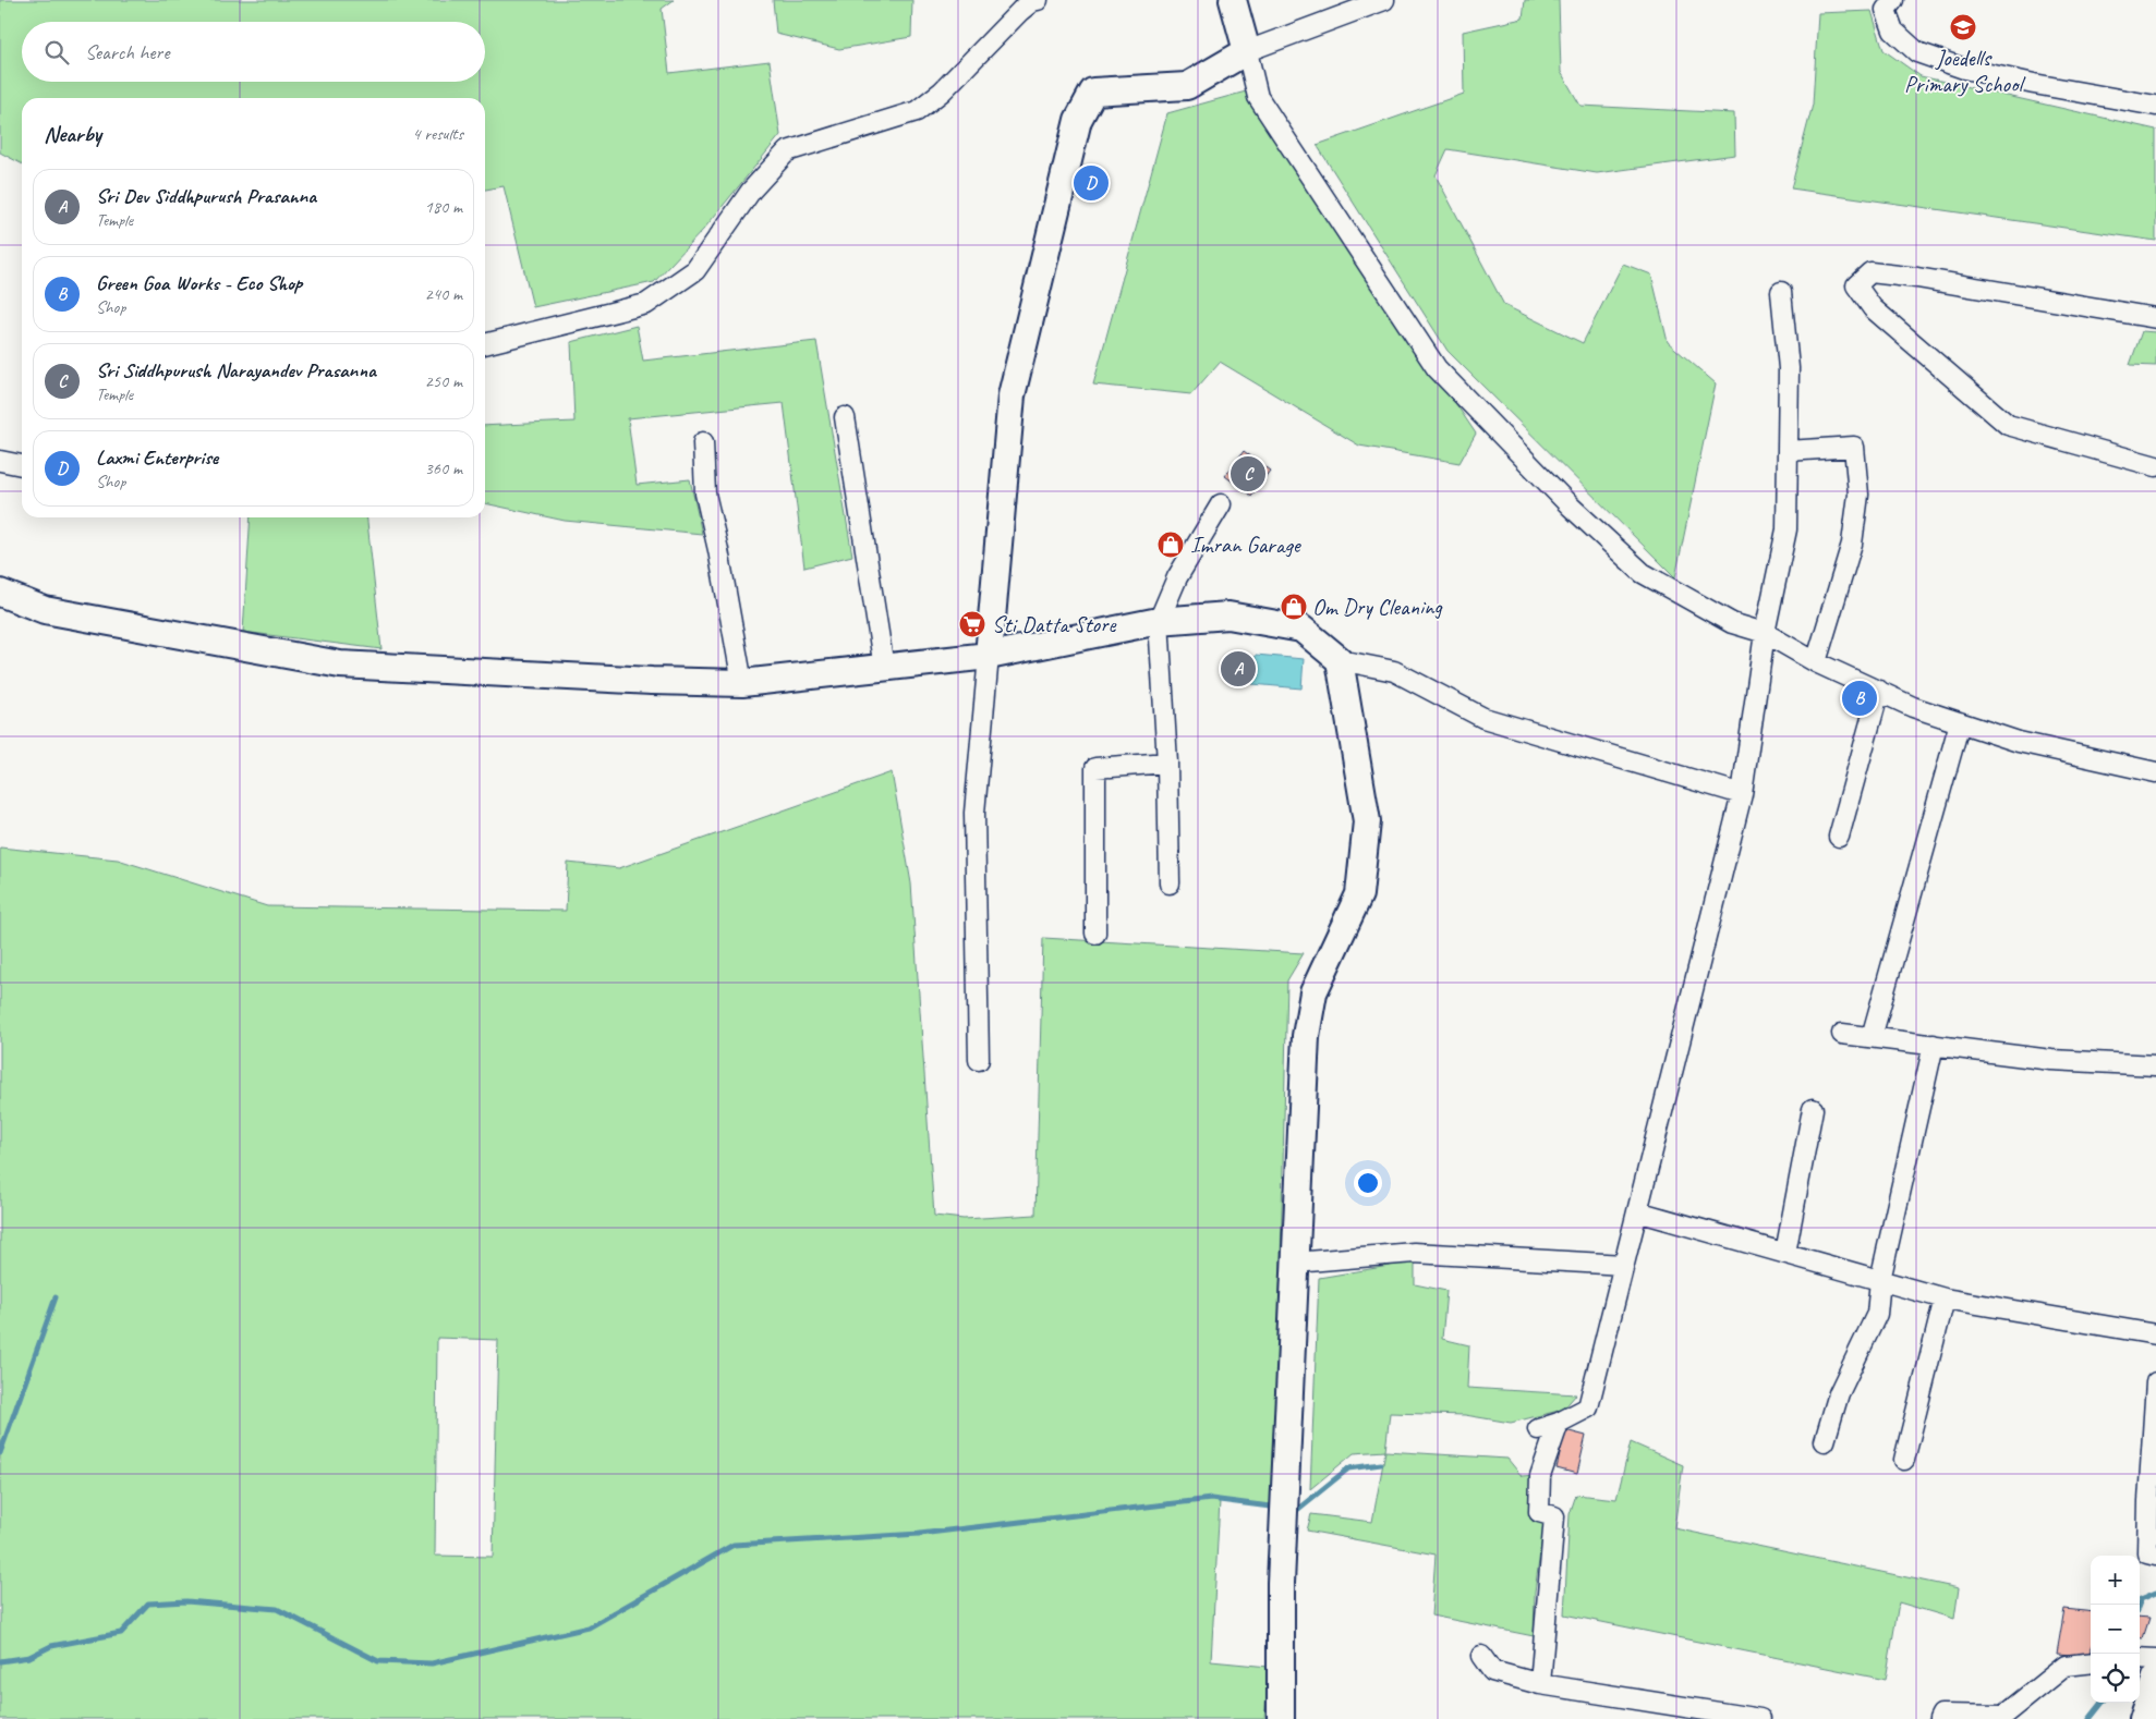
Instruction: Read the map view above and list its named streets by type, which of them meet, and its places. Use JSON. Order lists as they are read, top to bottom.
{
  "places": {
    "school or university": ["Joedells Primary School"],
    "shop": ["Imran Garage", "Om Dry Cleaning"],
    "supermarket": ["Sti Datta Store"]
  },
  "page": {
    "search": "Search here",
    "heading": ["Nearby", "4 results"],
    "pins": [
      "D",
      "C",
      "A",
      "B"
    ],
    "list": [
      {
        "mark": "A",
        "name": "Sri Dev Siddhpurush Prasanna",
        "note": "Temple",
        "value": "180 m"
      },
      {
        "mark": "B",
        "name": "Green Goa Works - Eco Shop",
        "note": "Shop",
        "value": "240 m"
      },
      {
        "mark": "C",
        "name": "Sri Siddhpurush Narayandev Prasanna",
        "note": "Temple",
        "value": "250 m"
      },
      {
        "mark": "D",
        "name": "Laxmi Enterprise",
        "note": "Shop",
        "value": "360 m"
      }
    ],
    "map_buttons": ["+", "−"]
  }
}
